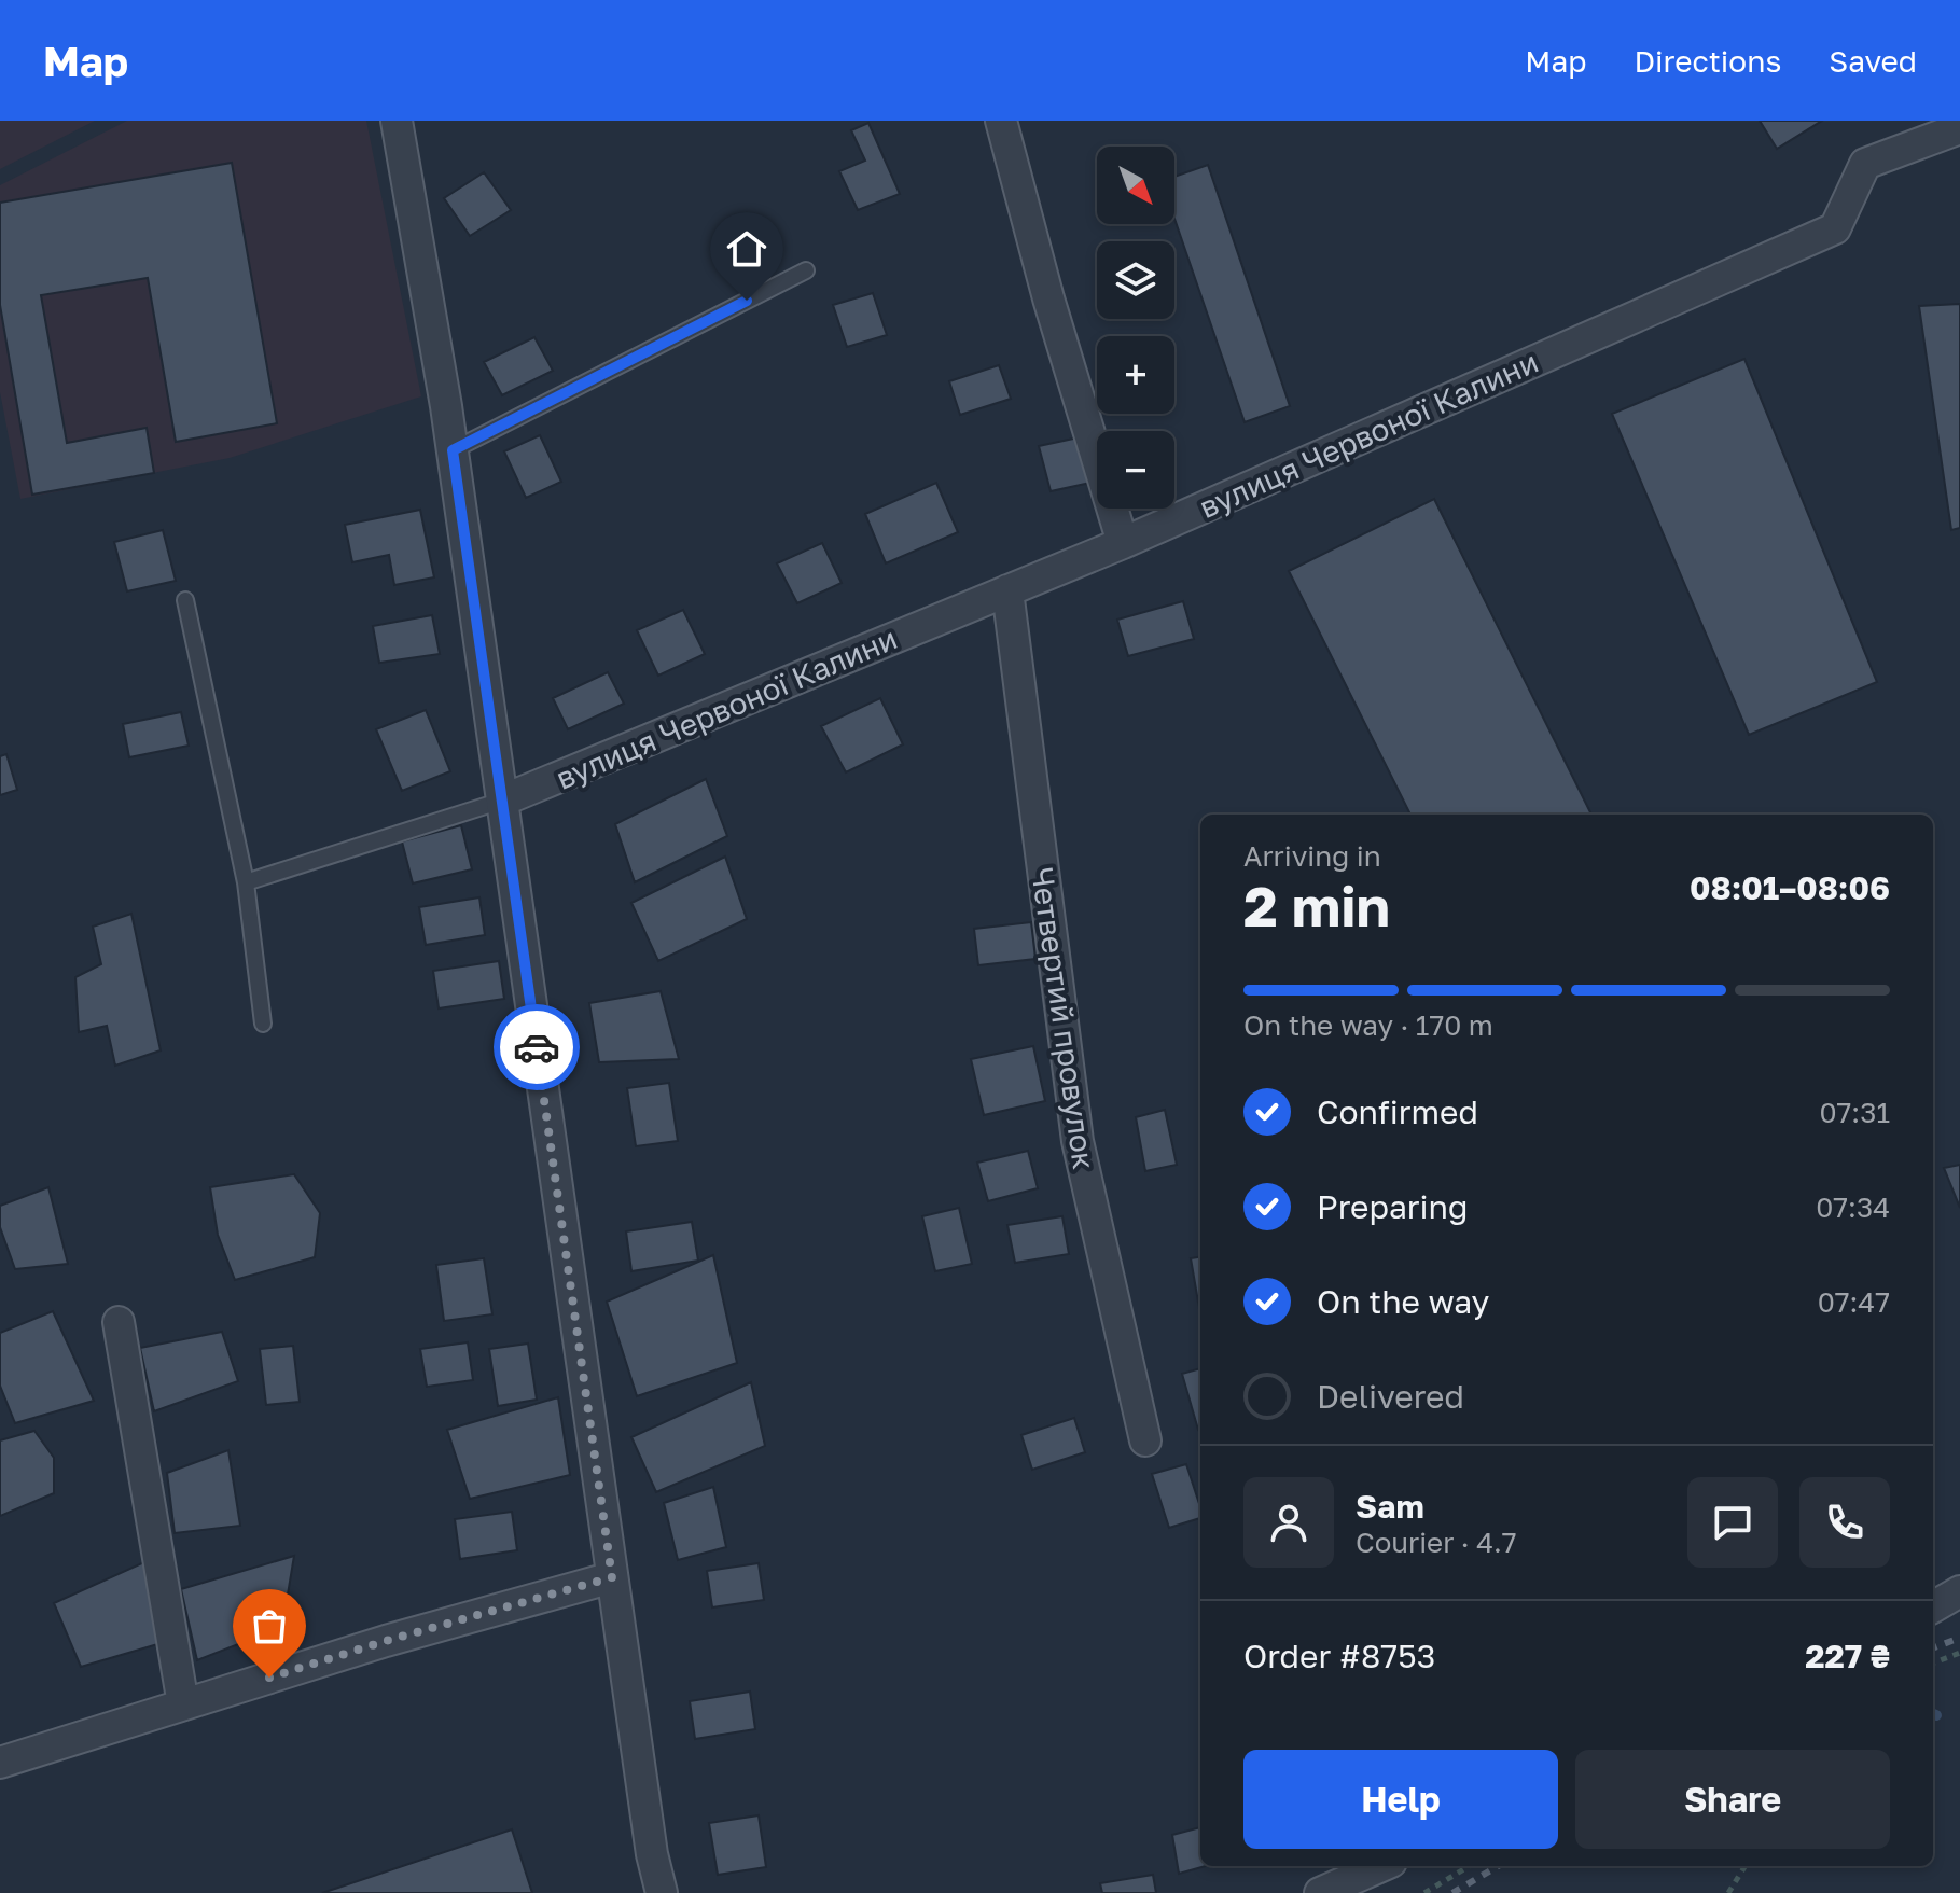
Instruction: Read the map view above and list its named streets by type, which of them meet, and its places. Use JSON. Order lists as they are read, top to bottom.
{
  "streets": {
    "street": ["вулиця Червоної Калини", "Четвертий провулок"]
  },
  "crossings": [
    ["вулиця Червоної Калини", "Четвертий провулок"]
  ],
  "north": "bottom right",
  "page": {
    "header": "Map",
    "nav": ["Map", "Directions", "Saved"],
    "map_buttons": ["+", "−"],
    "heading": ["2 min", "Arriving in", "08:01–08:06"],
    "panel": [
      "Sam",
      "Courier · 4.7",
      "Order #8753",
      "227 ₴"
    ],
    "bar": "On the way · 170 m",
    "list": [
      ["Confirmed", "07:31"],
      ["Preparing", "07:34"],
      ["On the way", "07:47"],
      "Delivered"
    ],
    "buttons": ["Help", "Share"]
  }
}
